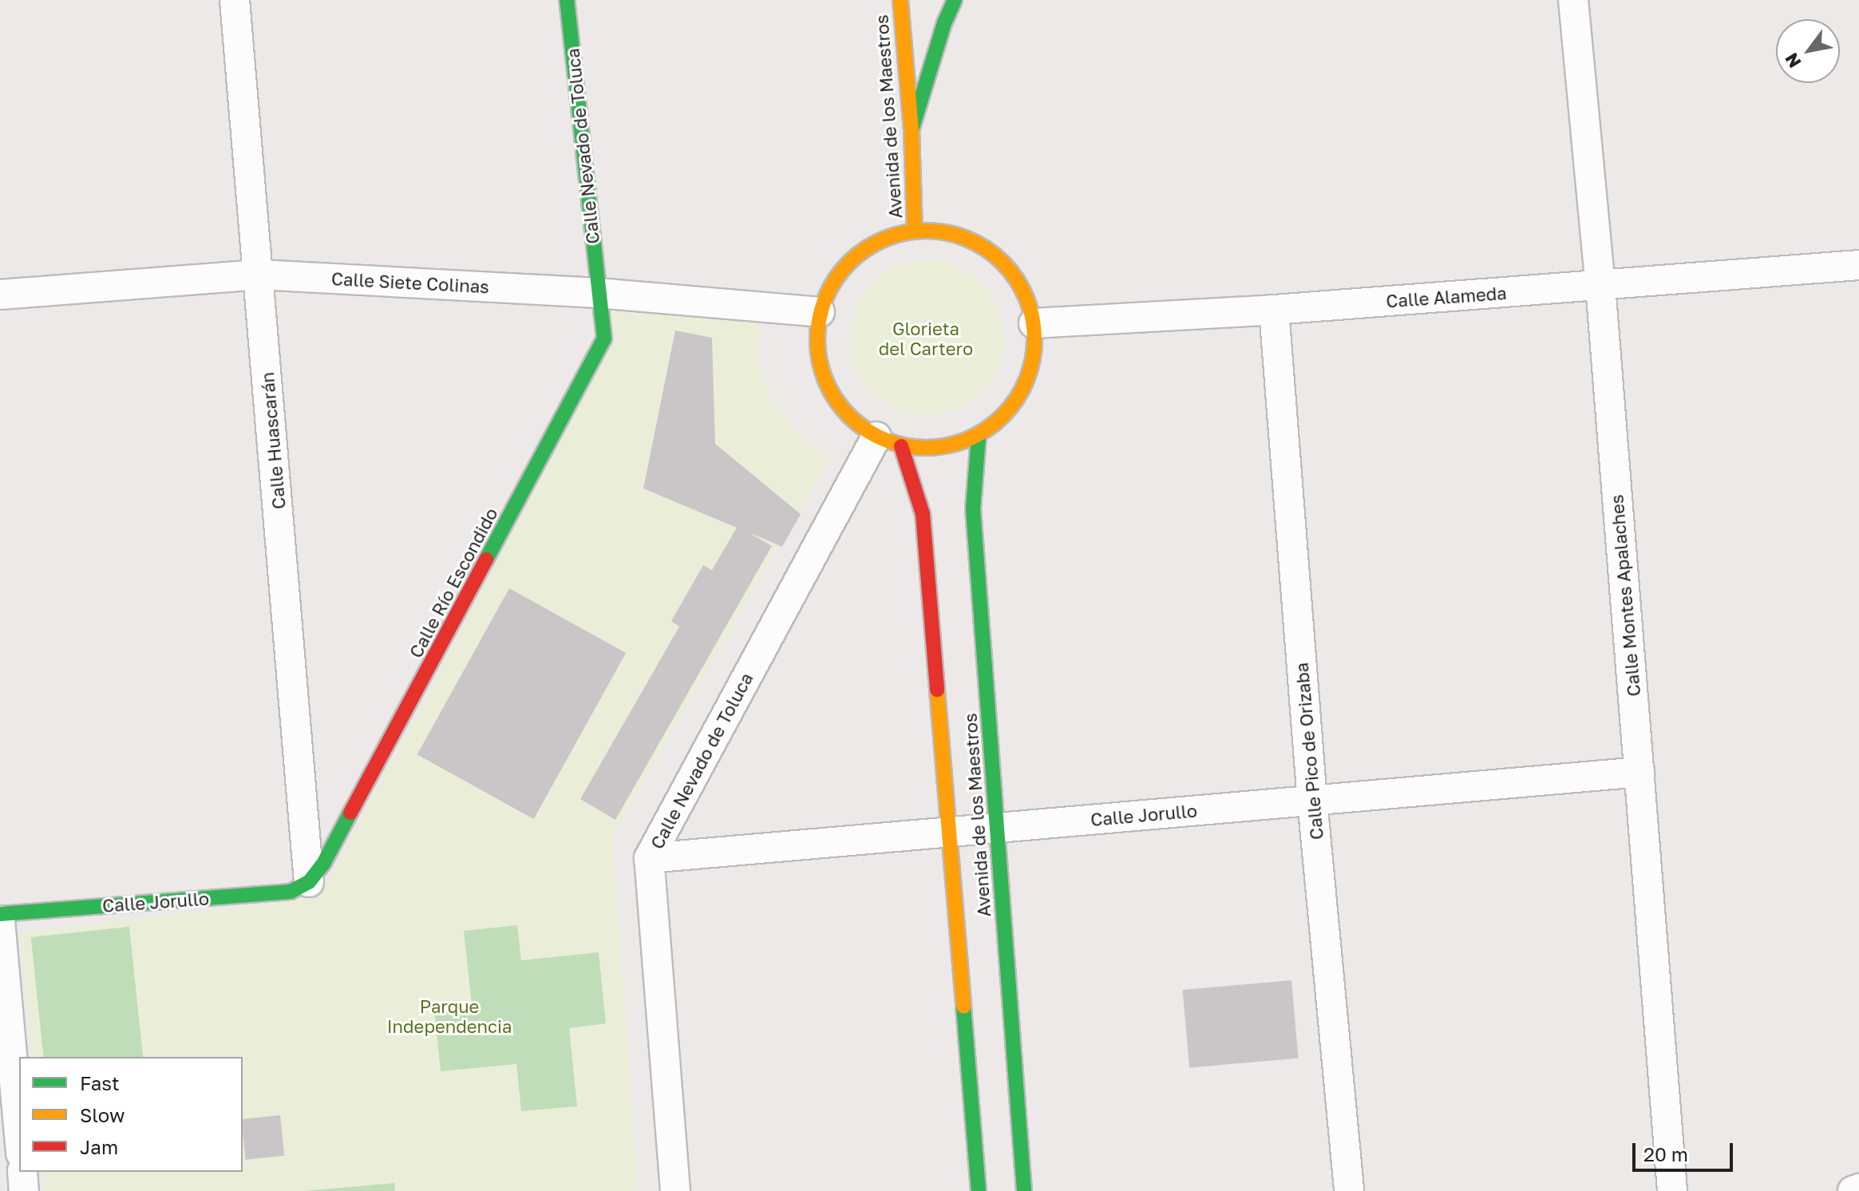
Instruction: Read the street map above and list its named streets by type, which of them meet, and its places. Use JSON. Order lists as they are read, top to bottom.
{
  "streets": {
    "street": [
      "Avenida de los Maestros",
      "Calle Nevado de Toluca",
      "Calle Siete Colinas",
      "Calle Alameda",
      "Calle Huascarán",
      "Calle Río Escondido",
      "Calle Montes Apalaches",
      "Calle Pico de Orizaba",
      "Calle Jorullo"
    ]
  },
  "crossings": [
    ["Avenida de los Maestros", "Calle Nevado de Toluca"],
    ["Avenida de los Maestros", "Calle Siete Colinas"],
    ["Avenida de los Maestros", "Calle Alameda"],
    ["Avenida de los Maestros", "Calle Jorullo"],
    ["Calle Nevado de Toluca", "Calle Siete Colinas"],
    ["Calle Nevado de Toluca", "Calle Alameda"],
    ["Calle Nevado de Toluca", "Calle Río Escondido"],
    ["Calle Nevado de Toluca", "Calle Jorullo"],
    ["Calle Siete Colinas", "Calle Alameda"],
    ["Calle Siete Colinas", "Calle Huascarán"],
    ["Calle Siete Colinas", "Calle Río Escondido"],
    ["Calle Alameda", "Calle Montes Apalaches"],
    ["Calle Alameda", "Calle Pico de Orizaba"],
    ["Calle Huascarán", "Calle Río Escondido"],
    ["Calle Huascarán", "Calle Jorullo"],
    ["Calle Río Escondido", "Calle Jorullo"],
    ["Calle Montes Apalaches", "Calle Jorullo"],
    ["Calle Pico de Orizaba", "Calle Jorullo"]
  ],
  "parks": ["Glorieta del Cartero", "Parque Independencia"],
  "legend": ["Fast", "Slow", "Jam"],
  "scale_bar": "20 m",
  "north": "bottom left"
}
